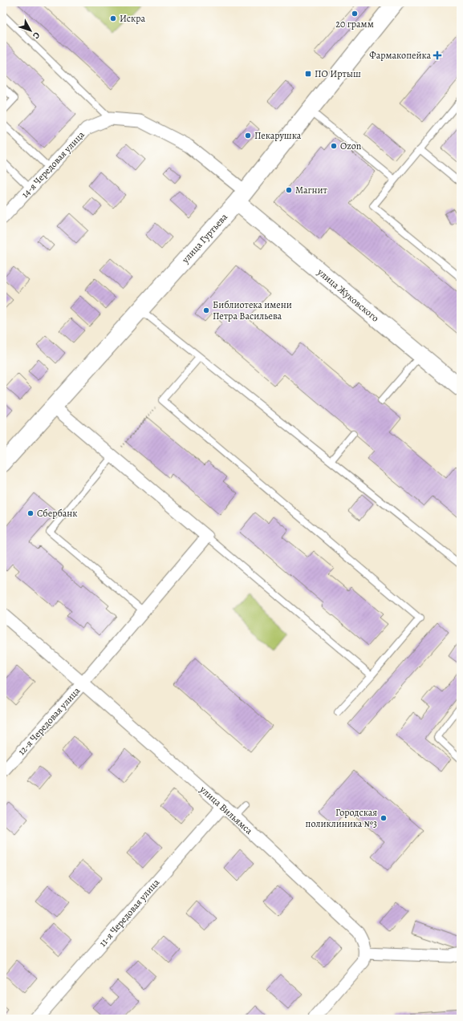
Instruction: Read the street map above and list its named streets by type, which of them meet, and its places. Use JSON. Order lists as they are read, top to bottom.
{
  "streets": {
    "main road": ["улица Гуртьева", "улица Жуковского"],
    "street": [
      "14-я Чередовая улица",
      "12-я Чередовая улица",
      "улица Вильямса",
      "11-я Чередовая улица"
    ]
  },
  "crossings": [
    ["14-я Чередовая улица", "улица Жуковского"],
    ["улица Гуртьева", "улица Жуковского"],
    ["12-я Чередовая улица", "улица Вильямса"],
    ["улица Вильямса", "11-я Чередовая улица"]
  ],
  "places": {
    "other": [
      "20 грамм",
      "Искра",
      "Пекарушка",
      "Ozon",
      "Магнит",
      "Библиотека имени Петра Васильева",
      "Сбербанк",
      "Городская поликлиника №3"
    ],
    "health": ["Фармакопейка"],
    "transit": ["ПО Иртыш"]
  },
  "north": "bottom right"
}
